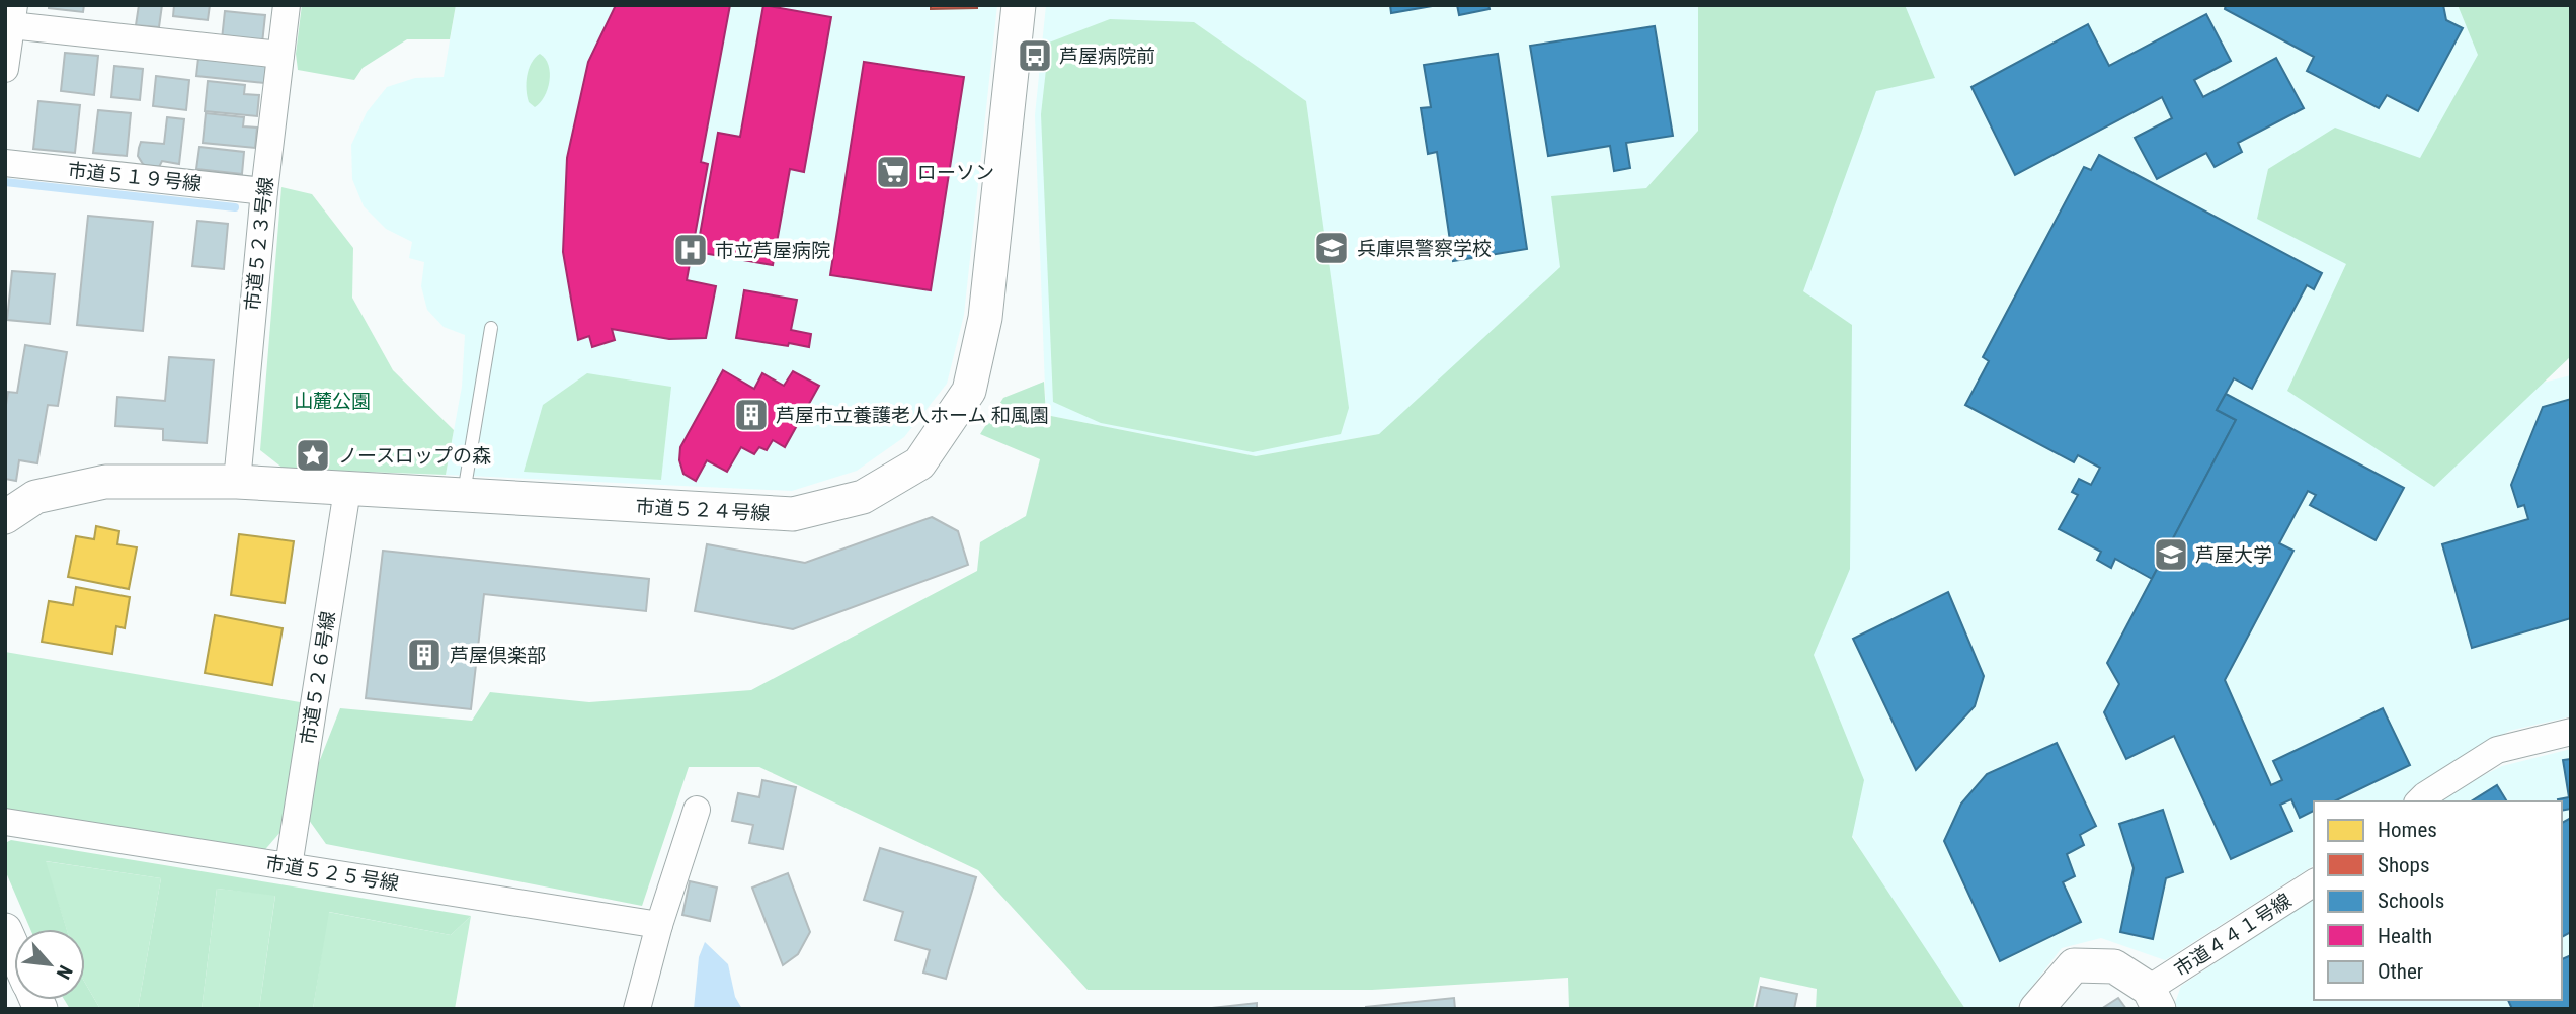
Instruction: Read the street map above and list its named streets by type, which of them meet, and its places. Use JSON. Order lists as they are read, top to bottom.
{
  "streets": {
    "street": [
      "市道５１９号線",
      "市道５２３号線",
      "市道５２４号線",
      "市道５２６号線",
      "市道５２５号線",
      "市道４４１号線"
    ]
  },
  "crossings": [
    ["市道５１９号線", "市道５２３号線"],
    ["市道５２３号線", "市道５２４号線"],
    ["市道５２４号線", "市道５２６号線"],
    ["市道５２６号線", "市道５２５号線"]
  ],
  "parks": ["山麓公園"],
  "places": {
    "bus stop": ["芦屋病院前"],
    "supermarket": ["ローソン"],
    "school or university": ["兵庫県警察学校", "芦屋大学"],
    "hospital": ["市立芦屋病院"],
    "building": ["芦屋市立養護老人ホーム 和風園", "芦屋倶楽部"],
    "place": ["ノースロップの森"]
  },
  "legend": [
    "Homes",
    "Shops",
    "Schools",
    "Health",
    "Other"
  ],
  "north": "bottom right"
}
